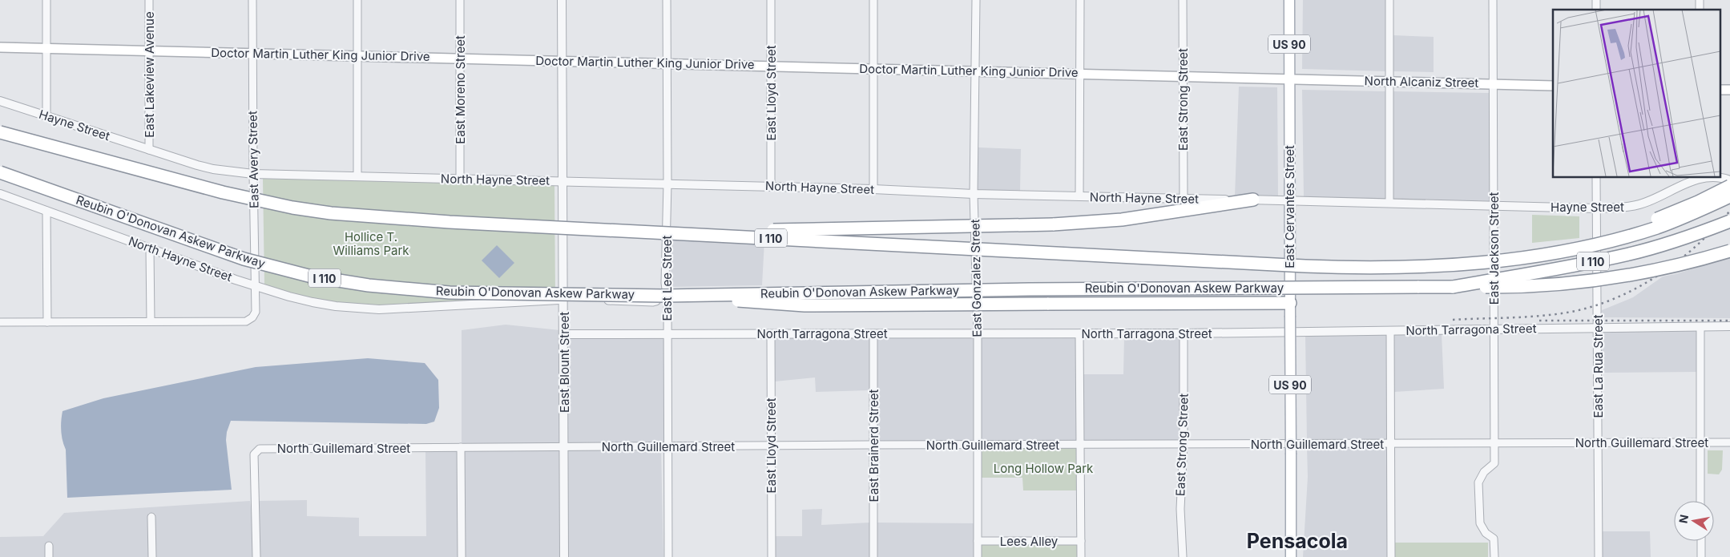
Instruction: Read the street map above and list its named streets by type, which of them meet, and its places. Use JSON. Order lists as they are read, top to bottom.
{
  "streets": {
    "highway": ["Reubin O'Donovan Askew Parkway", "I 110"],
    "main road": [
      "US 90",
      "Doctor Martin Luther King Junior Drive",
      "North Alcaniz Street",
      "East Cervantes Street"
    ],
    "street": [
      "East Lakeview Avenue",
      "East Moreno Street",
      "East Lloyd Street",
      "East Strong Street",
      "Hayne Street",
      "East Avery Street",
      "North Hayne Street",
      "East Jackson Street",
      "East Lee Street",
      "East Gonzalez Street",
      "North Tarragona Street",
      "East Blount Street",
      "East La Rua Street",
      "North Guillemard Street",
      "East Brainerd Street",
      "Lees Alley"
    ]
  },
  "crossings": [
    ["Doctor Martin Luther King Junior Drive", "East Lakeview Avenue"],
    ["Doctor Martin Luther King Junior Drive", "North Alcaniz Street"],
    ["Doctor Martin Luther King Junior Drive", "East Moreno Street"],
    ["Doctor Martin Luther King Junior Drive", "East Lloyd Street"],
    ["Doctor Martin Luther King Junior Drive", "East Strong Street"],
    ["Doctor Martin Luther King Junior Drive", "East Avery Street"],
    ["Doctor Martin Luther King Junior Drive", "East Cervantes Street"],
    ["Doctor Martin Luther King Junior Drive", "East Lee Street"],
    ["Doctor Martin Luther King Junior Drive", "East Gonzalez Street"],
    ["Doctor Martin Luther King Junior Drive", "East Blount Street"],
    ["East Lakeview Avenue", "Hayne Street"],
    ["East Lakeview Avenue", "North Hayne Street"],
    ["North Alcaniz Street", "East Cervantes Street"],
    ["North Alcaniz Street", "East Jackson Street"],
    ["East Moreno Street", "North Hayne Street"],
    ["East Lloyd Street", "North Hayne Street"],
    ["East Lloyd Street", "North Tarragona Street"],
    ["East Lloyd Street", "North Guillemard Street"],
    ["East Strong Street", "North Hayne Street"],
    ["East Strong Street", "North Tarragona Street"],
    ["East Strong Street", "North Guillemard Street"],
    ["Hayne Street", "North Hayne Street"],
    ["Hayne Street", "East Jackson Street"],
    ["Hayne Street", "East La Rua Street"],
    ["East Avery Street", "North Hayne Street"],
    ["North Hayne Street", "East Cervantes Street"],
    ["North Hayne Street", "East Jackson Street"],
    ["North Hayne Street", "East Lee Street"],
    ["North Hayne Street", "East Gonzalez Street"],
    ["North Hayne Street", "East Blount Street"],
    ["East Jackson Street", "North Tarragona Street"],
    ["East Jackson Street", "North Guillemard Street"],
    ["East Lee Street", "North Tarragona Street"],
    ["East Lee Street", "North Guillemard Street"],
    ["East Gonzalez Street", "North Tarragona Street"],
    ["East Gonzalez Street", "North Guillemard Street"],
    ["East Gonzalez Street", "Lees Alley"],
    ["North Tarragona Street", "East Blount Street"],
    ["North Tarragona Street", "East La Rua Street"],
    ["North Tarragona Street", "East Brainerd Street"],
    ["East Blount Street", "North Guillemard Street"],
    ["East La Rua Street", "North Guillemard Street"],
    ["North Guillemard Street", "East Brainerd Street"]
  ],
  "districts": ["Pensacola"],
  "parks": ["Hollice T. Williams Park", "Long Hollow Park"],
  "north": "left"
}
